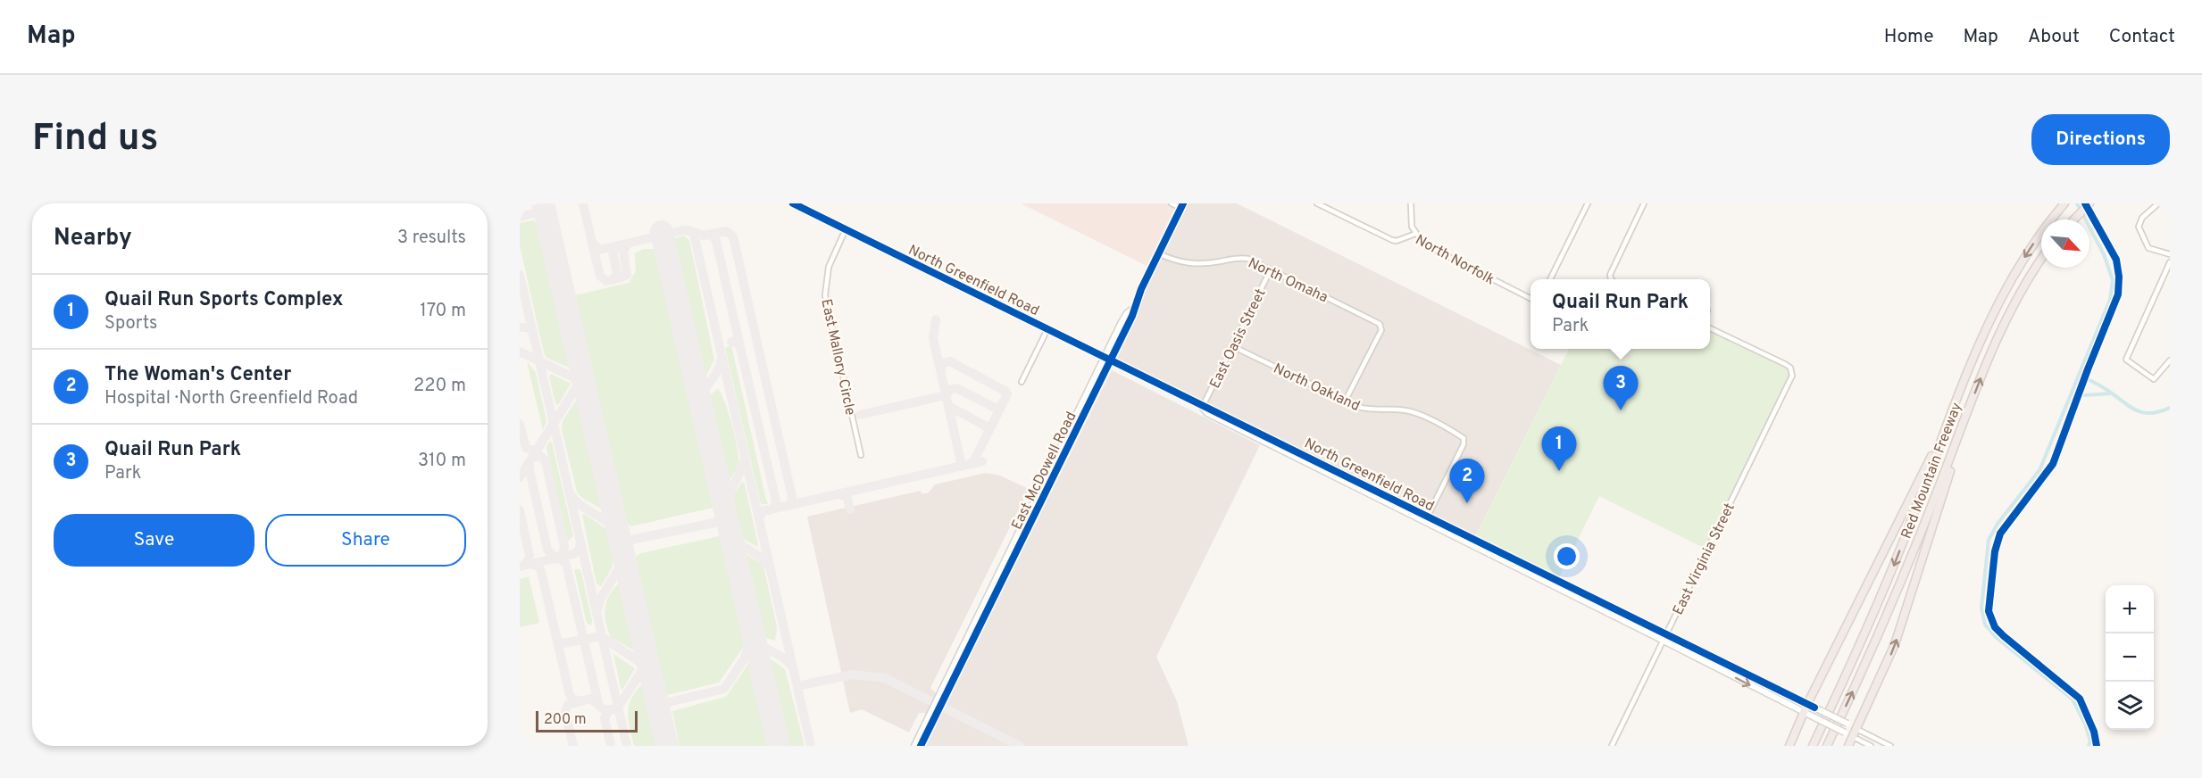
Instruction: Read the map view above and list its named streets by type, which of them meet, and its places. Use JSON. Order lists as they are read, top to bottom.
{
  "streets": {
    "highway": ["Red Mountain Freeway"],
    "main road": ["North Greenfield Road", "East McDowell Road"],
    "street": [
      "North Norfolk",
      "North Omaha",
      "East Oasis Street",
      "East Mallory Circle",
      "North Oakland",
      "East Virginia Street"
    ]
  },
  "crossings": [
    ["North Greenfield Road", "East Oasis Street"],
    ["North Greenfield Road", "East Mallory Circle"],
    ["North Greenfield Road", "North Oakland"],
    ["North Greenfield Road", "East McDowell Road"],
    ["North Greenfield Road", "East Virginia Street"],
    ["North Omaha", "East Oasis Street"],
    ["North Omaha", "North Oakland"],
    ["North Omaha", "East McDowell Road"],
    ["East Oasis Street", "North Oakland"]
  ],
  "scale_bar": "200 m",
  "north": "bottom right",
  "page": {
    "header": "Map",
    "nav": [
      "Home",
      "Map",
      "About",
      "Contact"
    ],
    "buttons": [
      "Directions",
      ["Save", "Share"]
    ],
    "title": "Find us",
    "heading": ["Nearby", "3 results"],
    "list": [
      {
        "mark": "1",
        "name": "Quail Run Sports Complex",
        "note": "Sports",
        "value": "170 m"
      },
      {
        "mark": "2",
        "name": "The Woman's Center",
        "note": "Hospital · North Greenfield Road",
        "value": "220 m"
      },
      {
        "mark": "3",
        "name": "Quail Run Park",
        "note": "Park",
        "value": "310 m"
      }
    ],
    "popup": ["Quail Run Park", "Park"],
    "pins": ["3", "1", "2"],
    "map_buttons": ["+", "−"],
    "scale": "200 m"
  }
}
